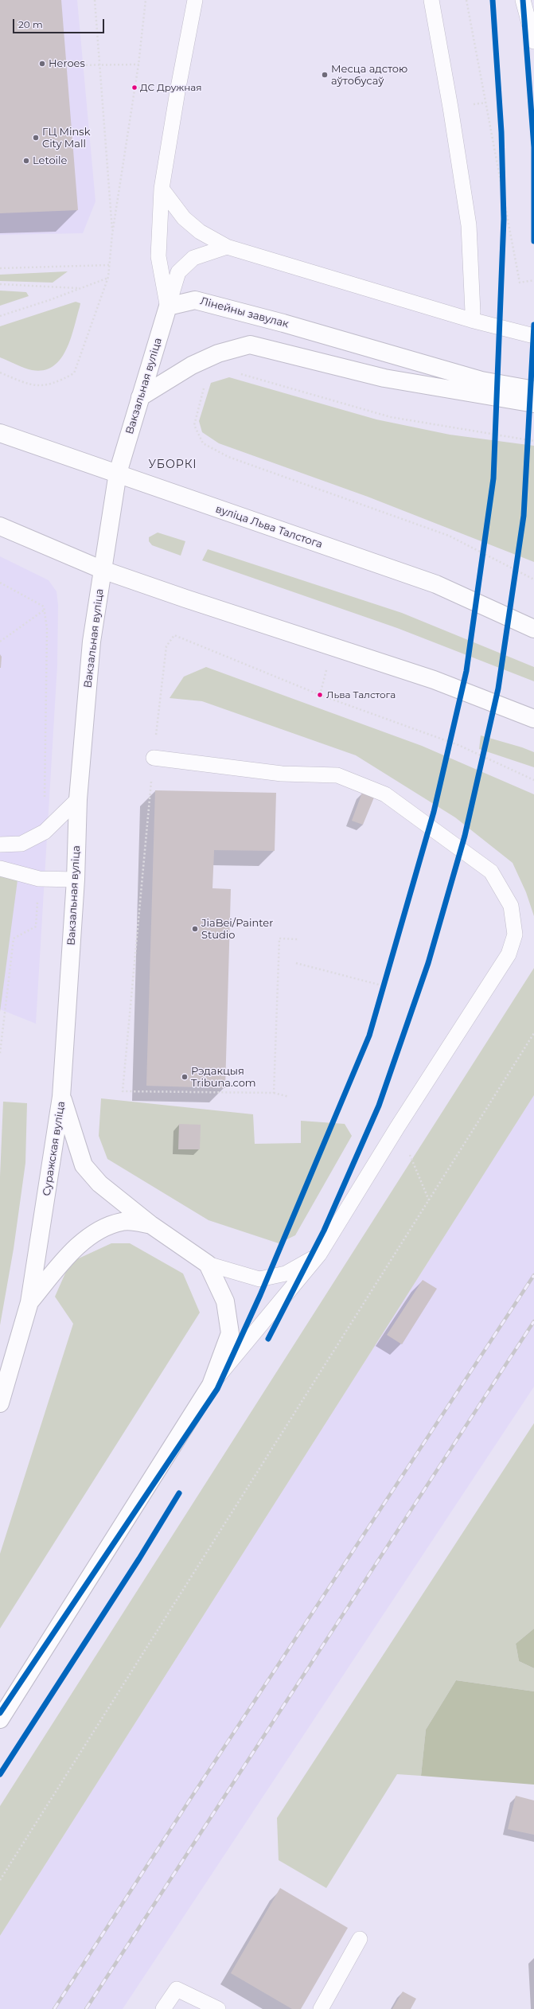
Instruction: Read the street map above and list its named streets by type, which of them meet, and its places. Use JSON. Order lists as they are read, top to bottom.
{
  "streets": {
    "main road": [
      "Лінейны завулак",
      "Вакзальная вуліца",
      "вуліца Льва Талстога",
      "Суражская вуліца"
    ]
  },
  "crossings": [
    ["Лінейны завулак", "Вакзальная вуліца"],
    ["Вакзальная вуліца", "вуліца Льва Талстога"],
    ["Вакзальная вуліца", "Суражская вуліца"]
  ],
  "districts": ["УБОРКІ"],
  "places": [
    "Heroes",
    "Месца адстою аўтобусаў",
    "ДС Дружная",
    "ГЦ Minsk City Mall",
    "Letoile",
    "Льва Талстога",
    "JiaBei/Painter Studio",
    "Рэдакцыя Tribuna.com"
  ],
  "scale_bar": "20 m"
}
